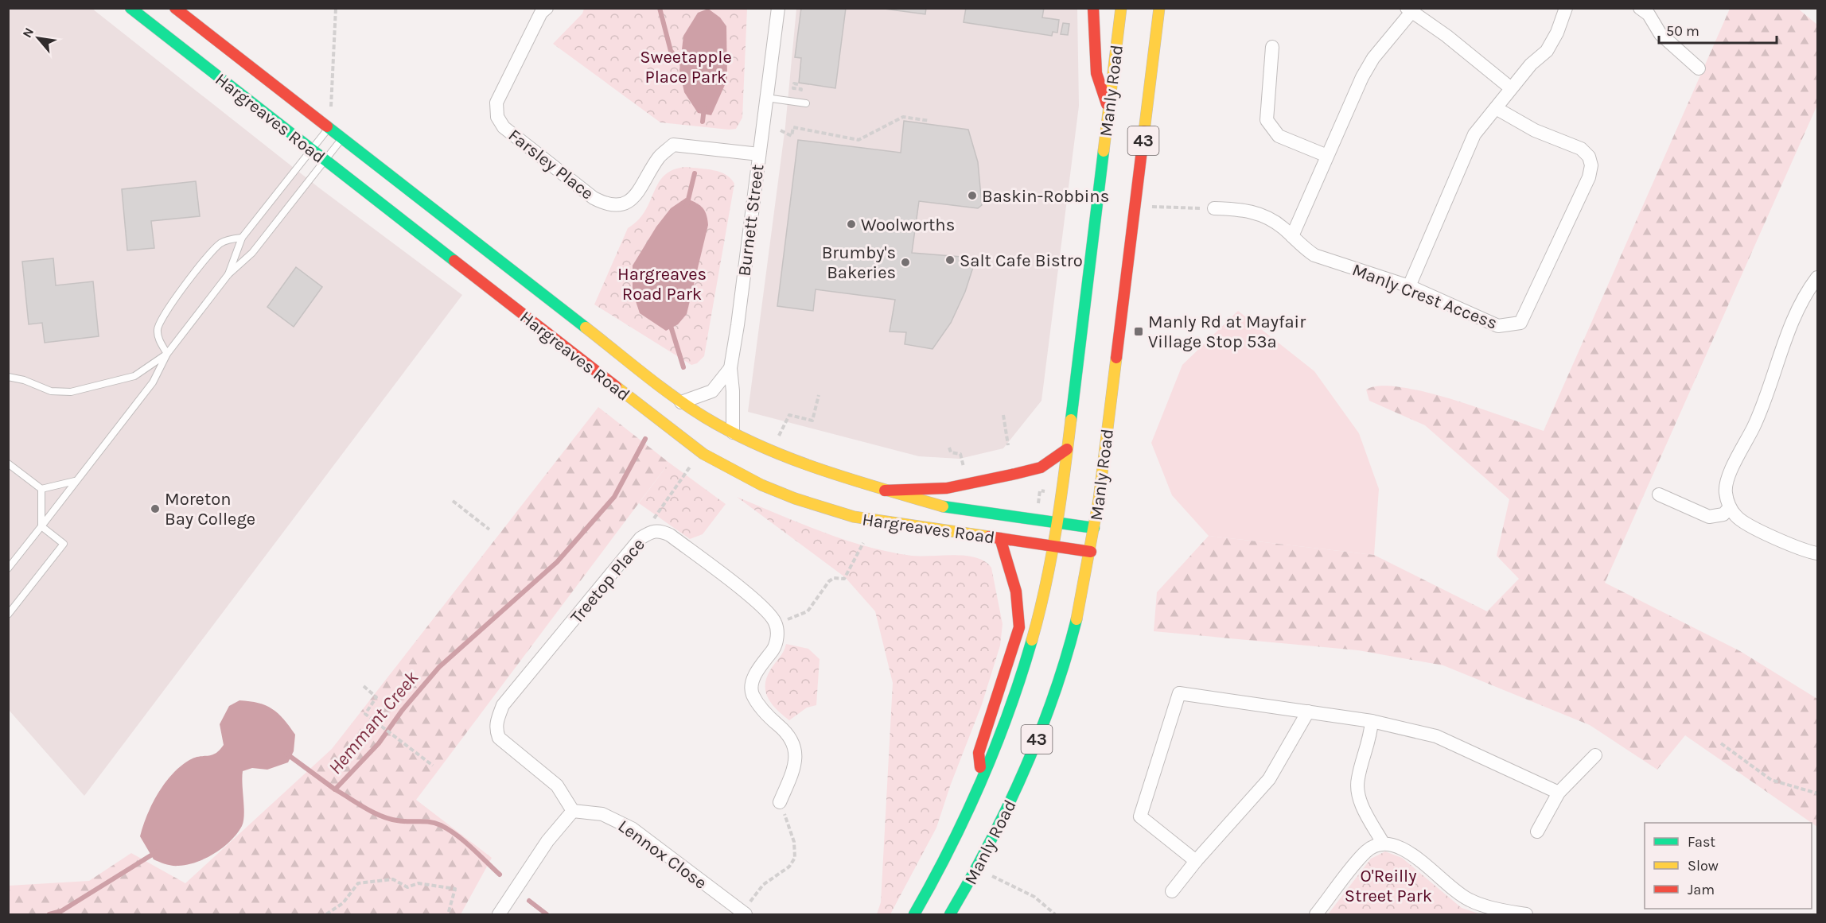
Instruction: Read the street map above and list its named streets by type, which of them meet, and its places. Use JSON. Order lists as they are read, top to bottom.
{
  "streets": {
    "main road": ["Manly Road", "Hargreaves Road", "43"],
    "street": [
      "Farsley Place",
      "Burnett Street",
      "Manly Crest Access",
      "Treetop Place",
      "Lennox Close"
    ]
  },
  "crossings": [
    ["Manly Road", "Hargreaves Road"],
    ["Hargreaves Road", "Burnett Street"],
    ["Farsley Place", "Burnett Street"],
    ["Treetop Place", "Lennox Close"]
  ],
  "water": ["Hemmant Creek"],
  "parks": ["Sweetapple Place Park", "Hargreaves Road Park", "O'Reilly Street Park"],
  "places": {
    "other": [
      "Baskin-Robbins",
      "Woolworths",
      "Salt Cafe Bistro",
      "Brumby's Bakeries",
      "Moreton Bay College"
    ],
    "transit": ["Manly Rd at Mayfair Village Stop 53a"]
  },
  "legend": ["Fast", "Slow", "Jam"],
  "scale_bar": "50 m",
  "north": "top left"
}
